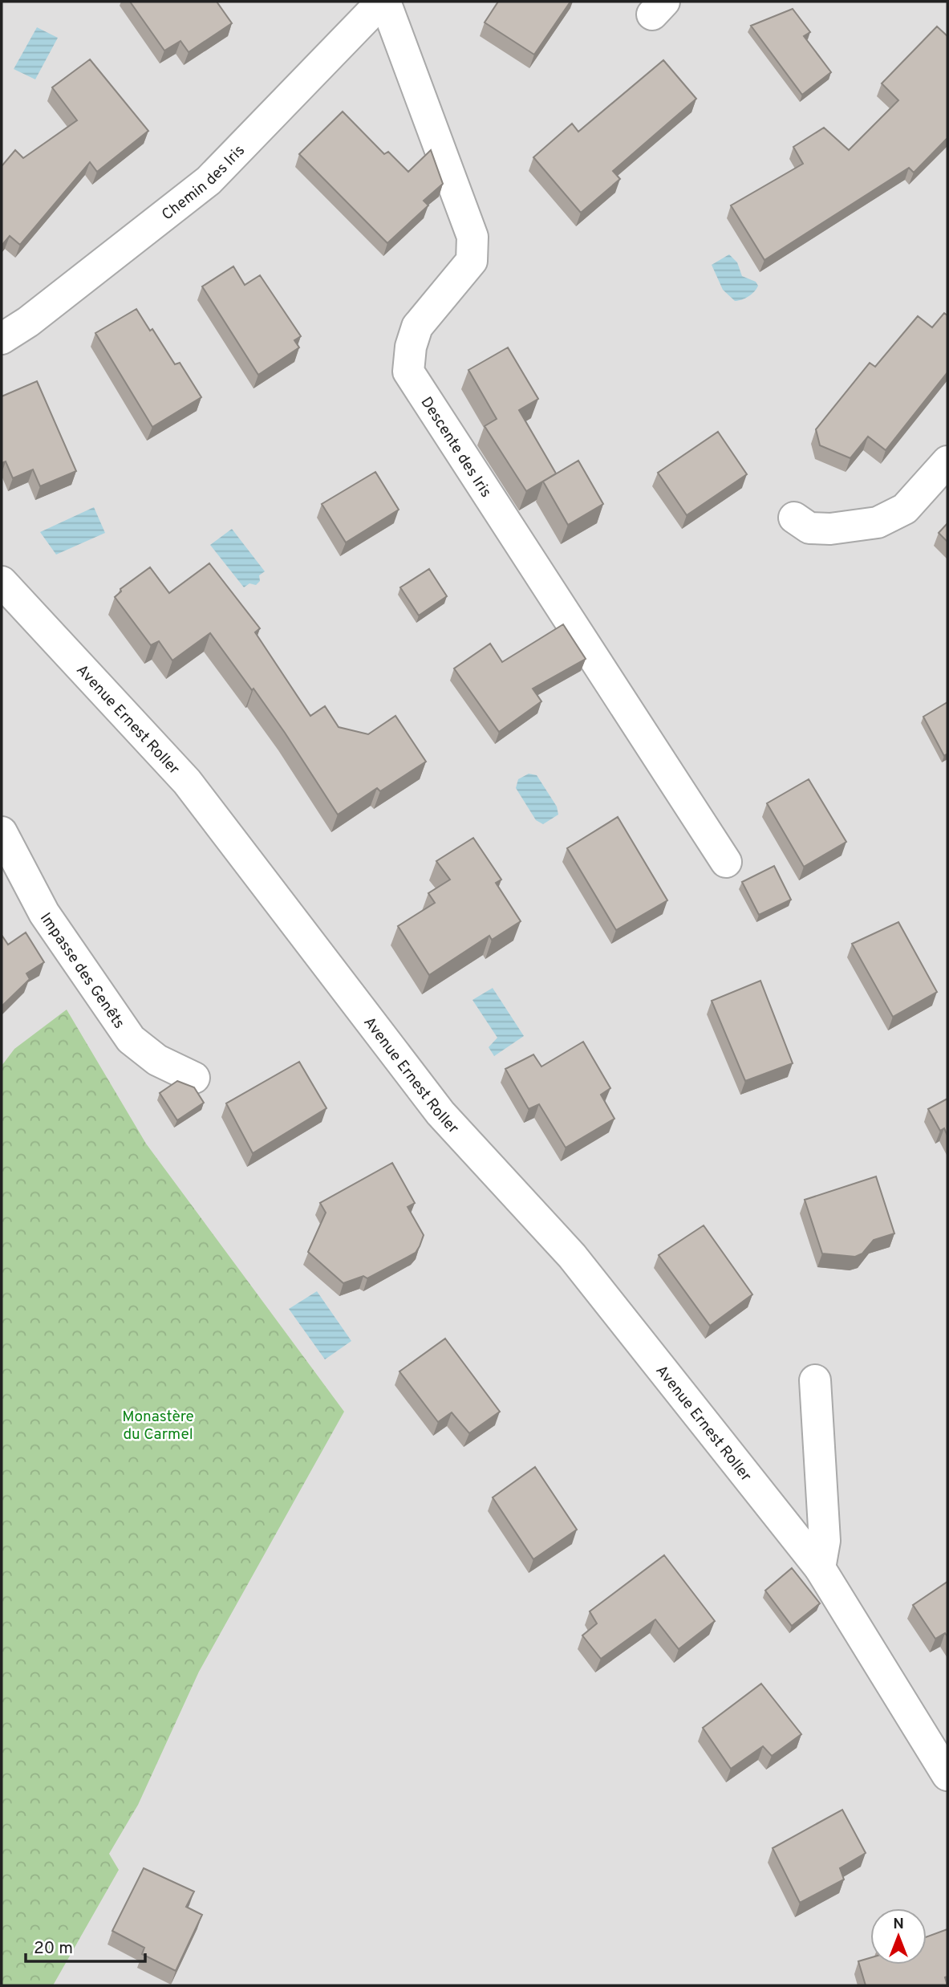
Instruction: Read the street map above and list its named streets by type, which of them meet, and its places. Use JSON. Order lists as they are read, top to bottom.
{
  "streets": {
    "street": [
      "Chemin des Iris",
      "Descente des Iris",
      "Avenue Ernest Roller",
      "Impasse des Genêts"
    ]
  },
  "crossings": [
    ["Chemin des Iris", "Descente des Iris"]
  ],
  "parks": ["Monastère du Carmel"],
  "scale_bar": "20 m",
  "north": "top"
}
